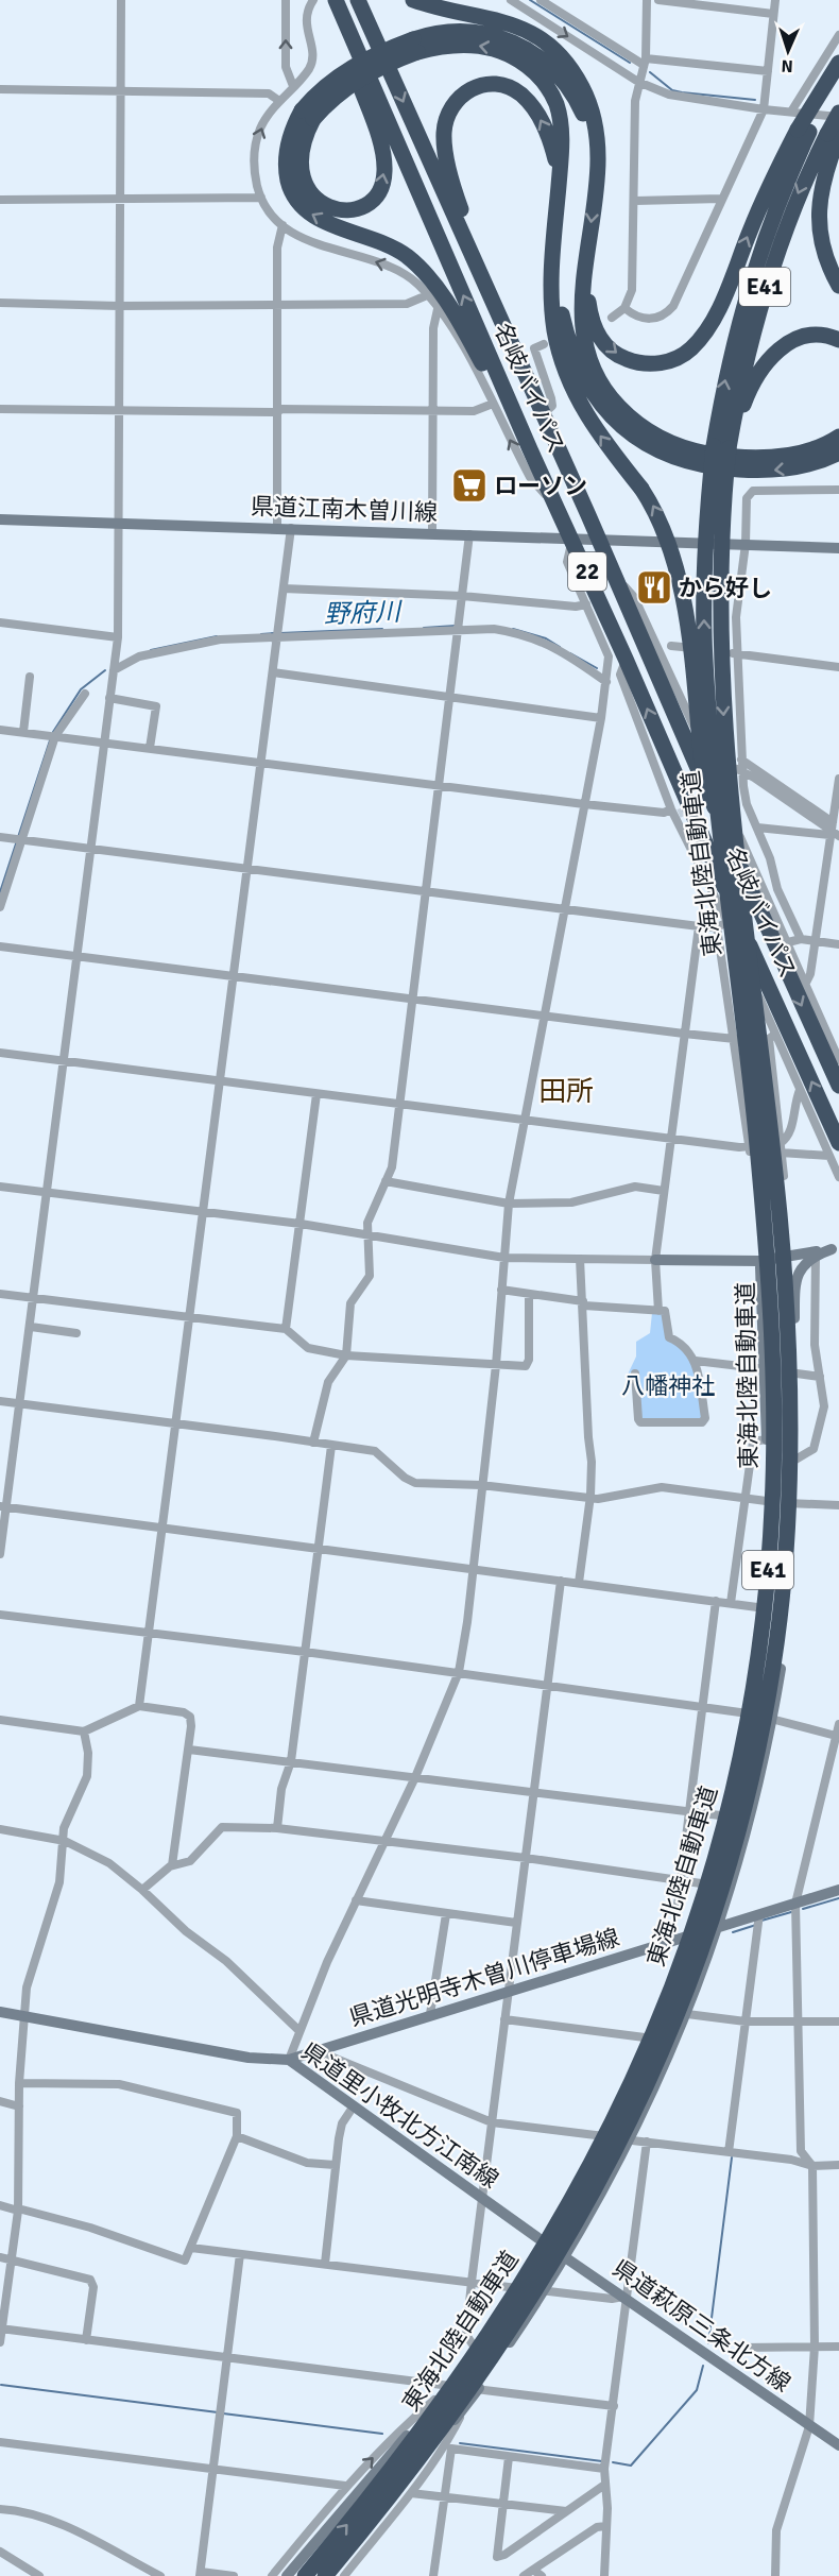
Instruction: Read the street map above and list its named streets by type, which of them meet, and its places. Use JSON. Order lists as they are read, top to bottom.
{
  "streets": {
    "highway": [
      "E41",
      "名岐バイパス",
      "22",
      "東海北陸自動車道"
    ],
    "street": [
      "県道江南木曽川線",
      "県道光明寺木曽川停車場線",
      "県道里小牧北方江南線",
      "県道萩原三条北方線"
    ]
  },
  "crossings": [
    ["名岐バイパス", "県道江南木曽川線"],
    ["県道光明寺木曽川停車場線", "県道里小牧北方江南線"],
    ["県道里小牧北方江南線", "県道萩原三条北方線"]
  ],
  "districts": ["田所"],
  "water": ["野府川"],
  "parks": ["八幡神社"],
  "places": {
    "supermarket": ["ローソン"],
    "restaurant": ["から好し"]
  },
  "north": "bottom"
}
